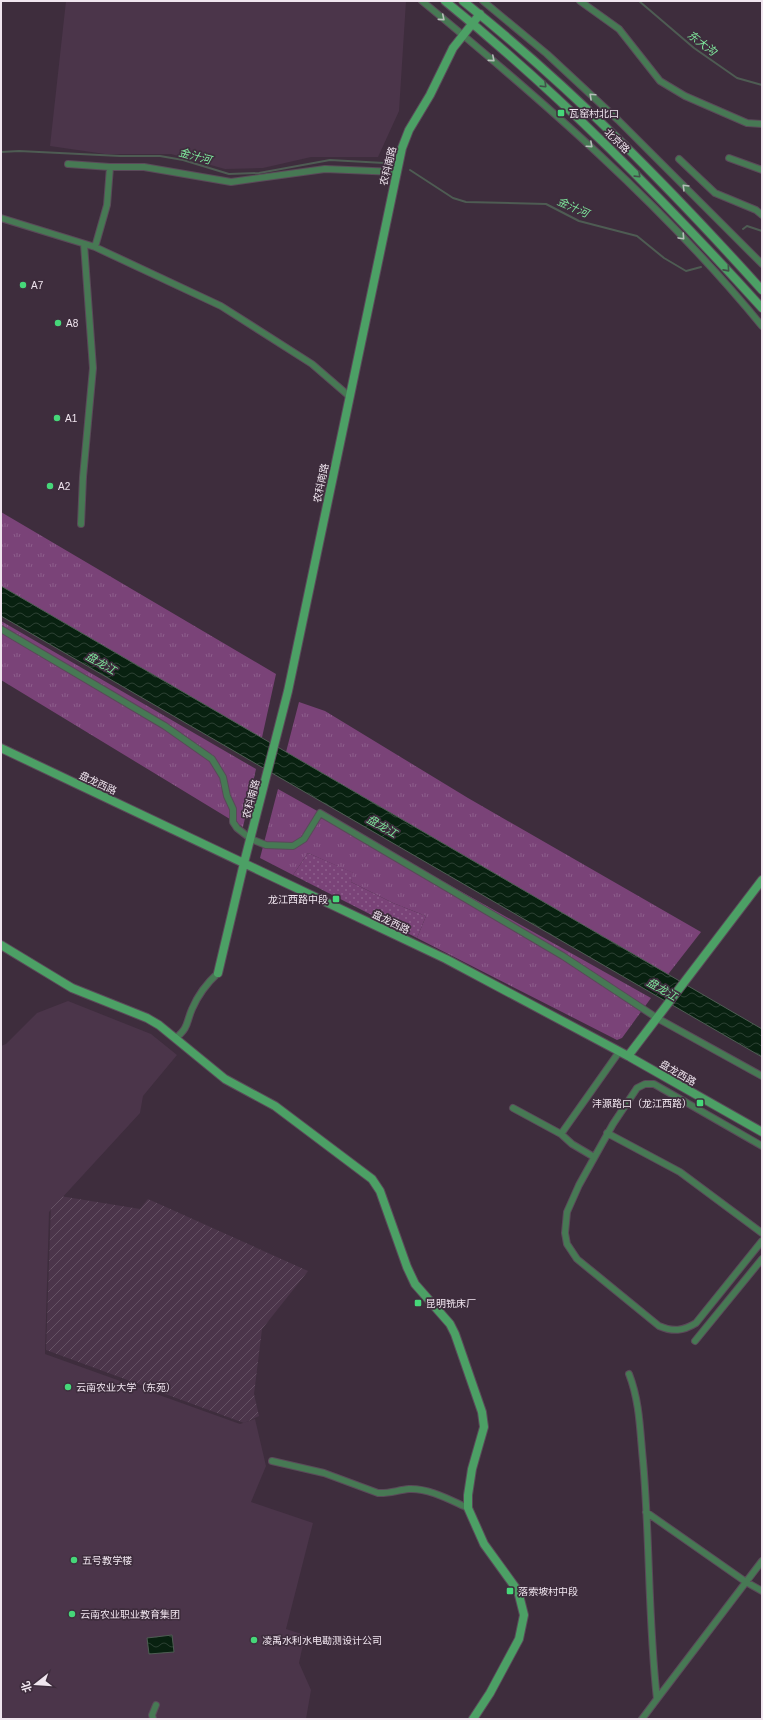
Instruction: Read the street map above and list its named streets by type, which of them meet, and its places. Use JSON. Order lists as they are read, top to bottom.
{
  "streets": {
    "street": ["北京路", "农科南路", "盘龙西路"]
  },
  "crossings": [
    ["北京路", "农科南路"],
    ["农科南路", "盘龙西路"]
  ],
  "water": ["东大沟", "金汁河", "盘龙江"],
  "places": {
    "transit": [
      "瓦窑村北口",
      "龙江西路中段",
      "沣源路口（龙江西路）",
      "昆明铣床厂",
      "落索坡村中段"
    ],
    "other": [
      "A7",
      "A8",
      "A1",
      "A2",
      "云南农业大学（东苑）",
      "五号教学楼",
      "云南农业职业教育集团",
      "凌禹水利水电勘测设计公司"
    ]
  },
  "north": "left"
}
